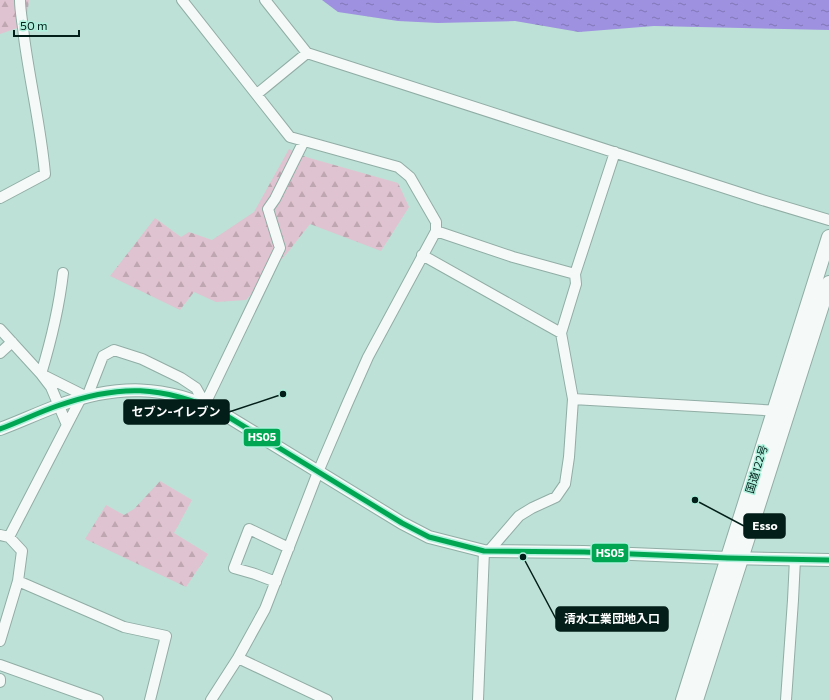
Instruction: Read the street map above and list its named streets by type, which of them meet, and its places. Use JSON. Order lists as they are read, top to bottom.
{
  "streets": {
    "highway": ["国道122号"]
  },
  "places": ["セブン-イレブン", "Esso", "清水工業団地入口"],
  "lines": ["transit line HS05"],
  "scale_bar": "50 m"
}
